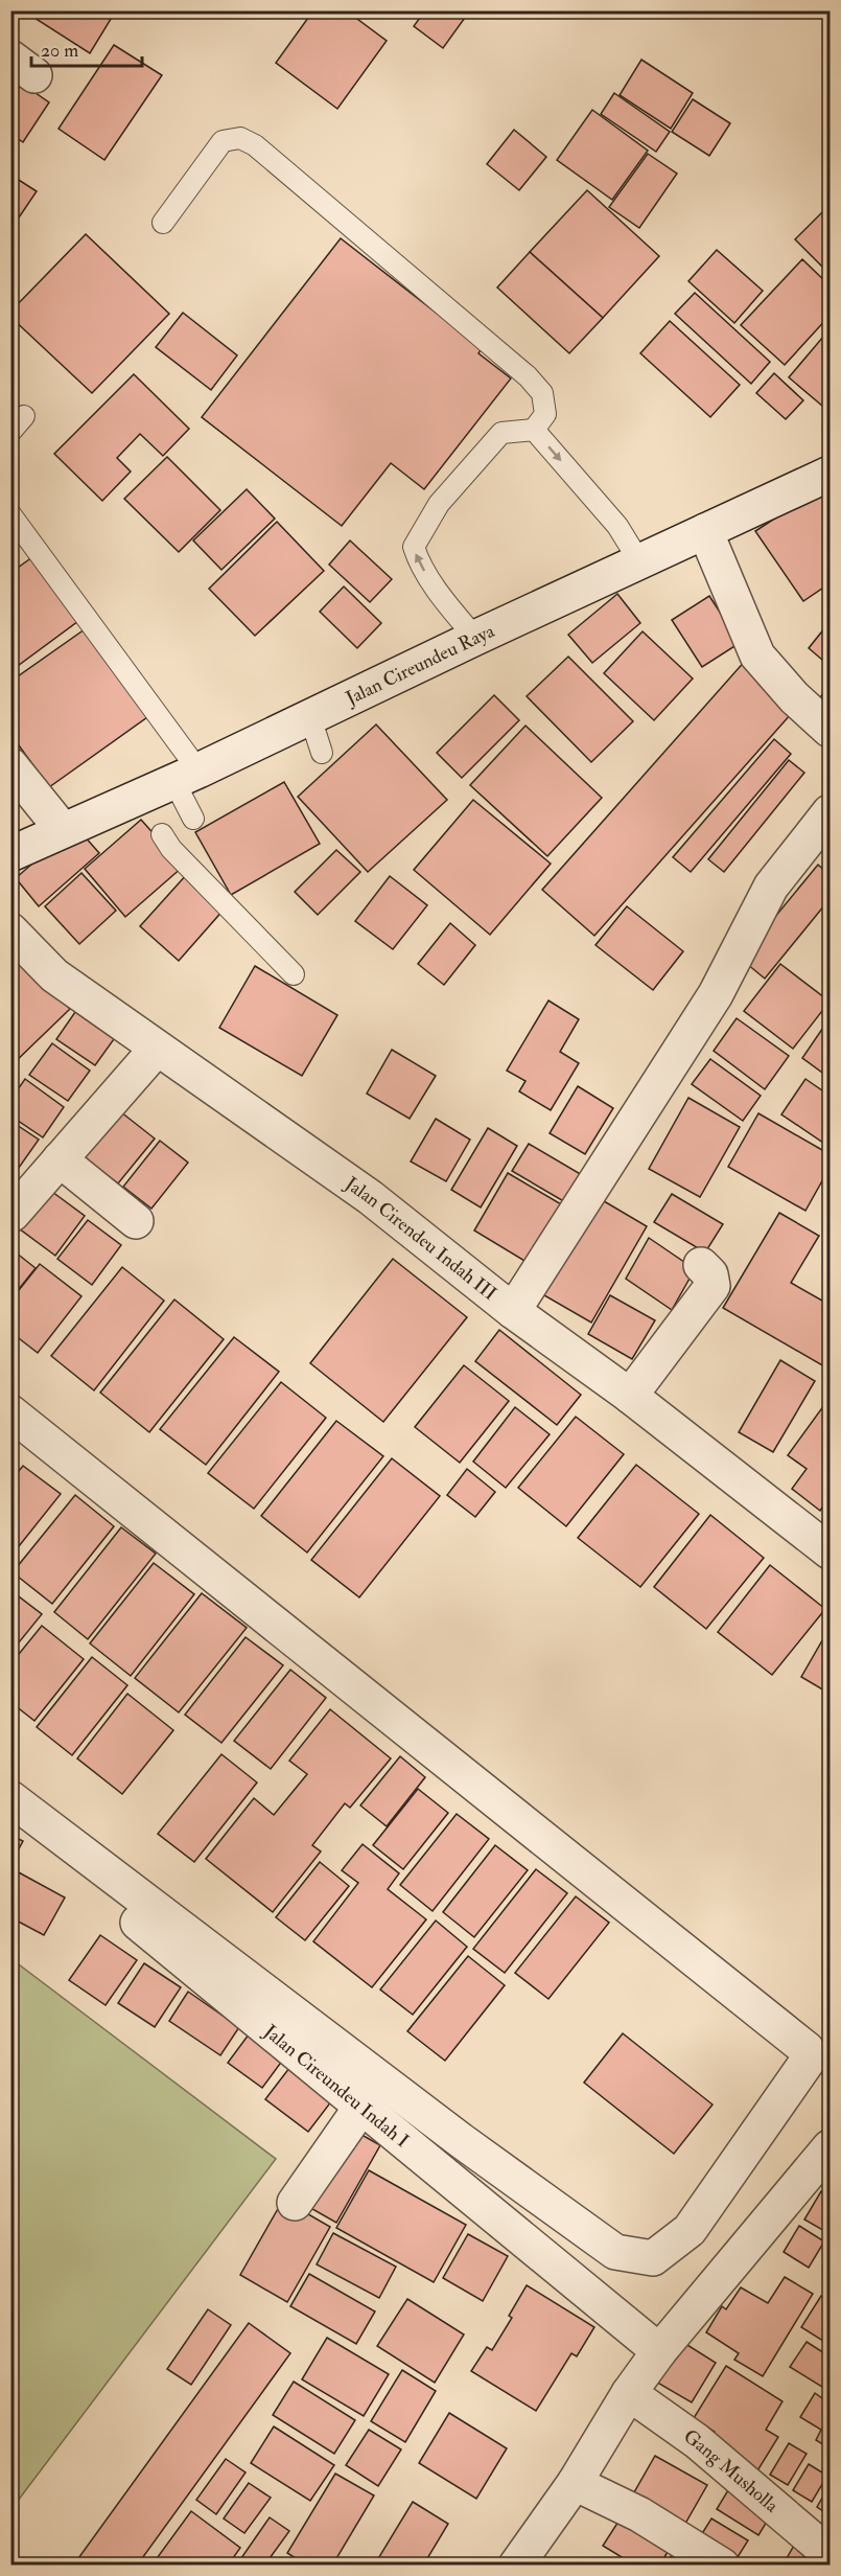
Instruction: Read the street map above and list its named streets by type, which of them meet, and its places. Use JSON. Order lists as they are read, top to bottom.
{
  "streets": {
    "street": [
      "Jalan Cireundeu Raya",
      "Jalan Cirendeu Indah III",
      "Jalan Cireundeu Indah I",
      "Gang Musholla"
    ]
  },
  "scale_bar": "20 m"
}
